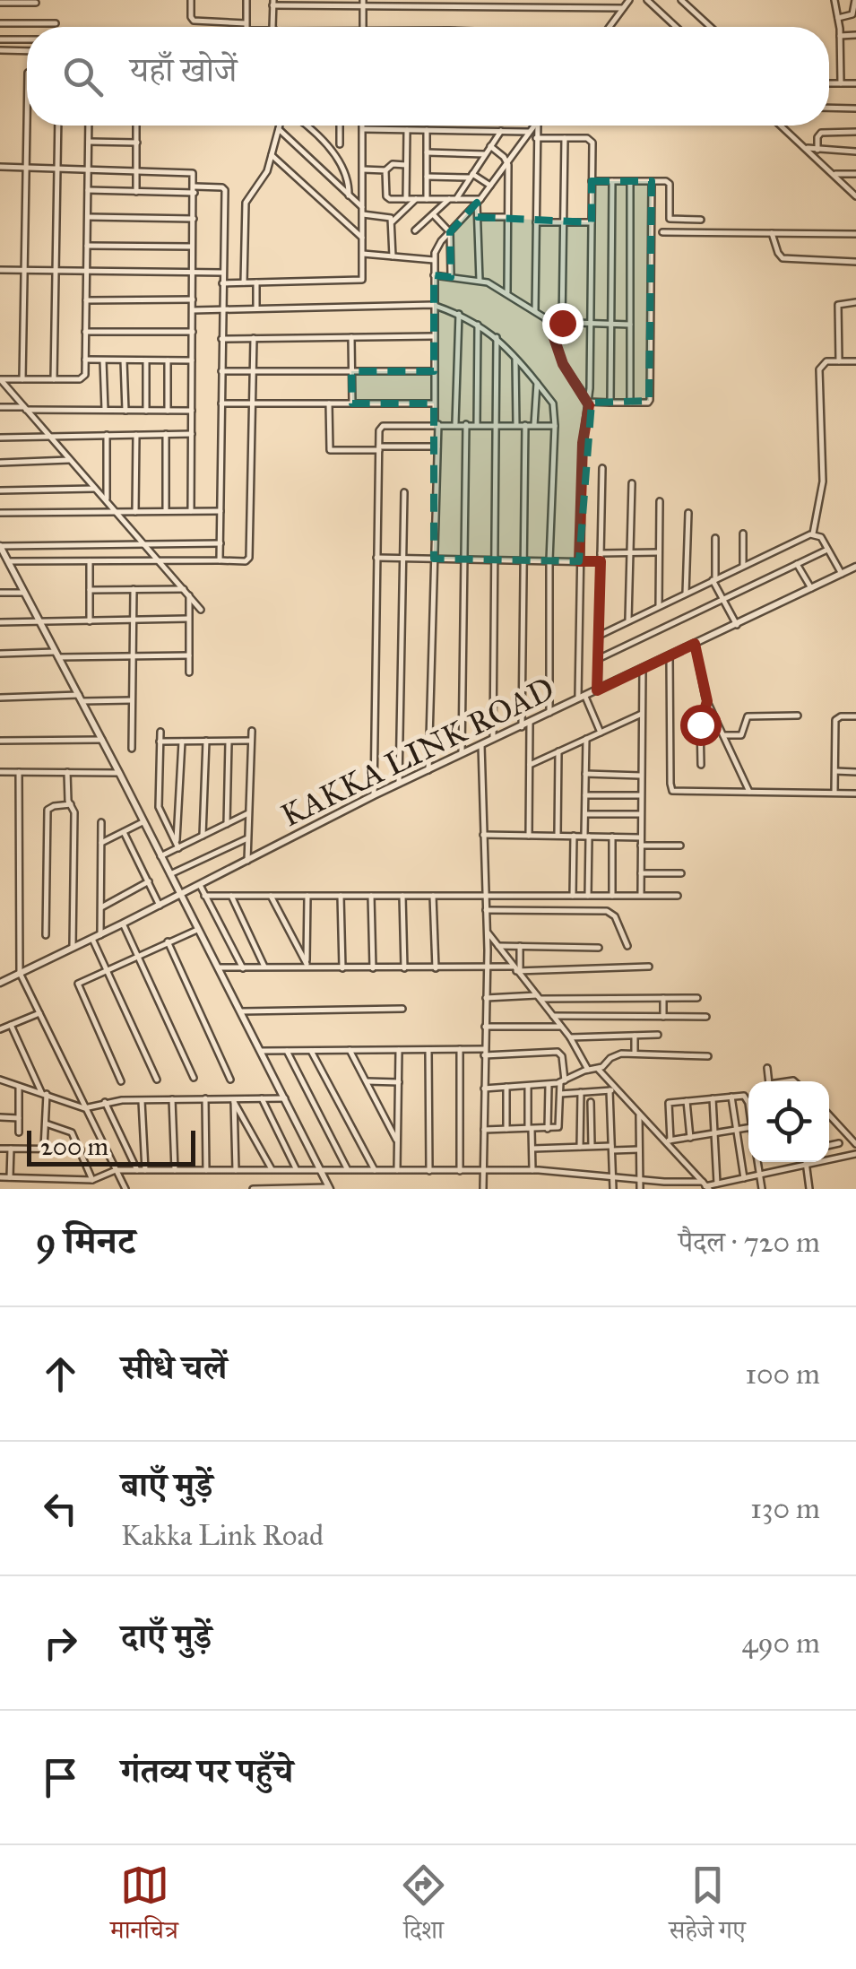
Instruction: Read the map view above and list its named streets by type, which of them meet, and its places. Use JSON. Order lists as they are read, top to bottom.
{
  "streets": {
    "street": ["KAKKA LINK ROAD"]
  },
  "scale_bar": "200 m",
  "page": {
    "search": "यहाँ खोजें",
    "scale": "200 m",
    "heading": ["9 मिनट", "पैदल · 720 m"],
    "list": [
      ["सीधे चलें", "100 m"],
      ["बाएँ मुड़ें", "Kakka Link Road", "130 m"],
      ["दाएँ मुड़ें", "490 m"],
      "गंतव्य पर पहुँचे"
    ],
    "nav": ["मानचित्र", "दिशा", "सहेजे गए"]
  }
}
